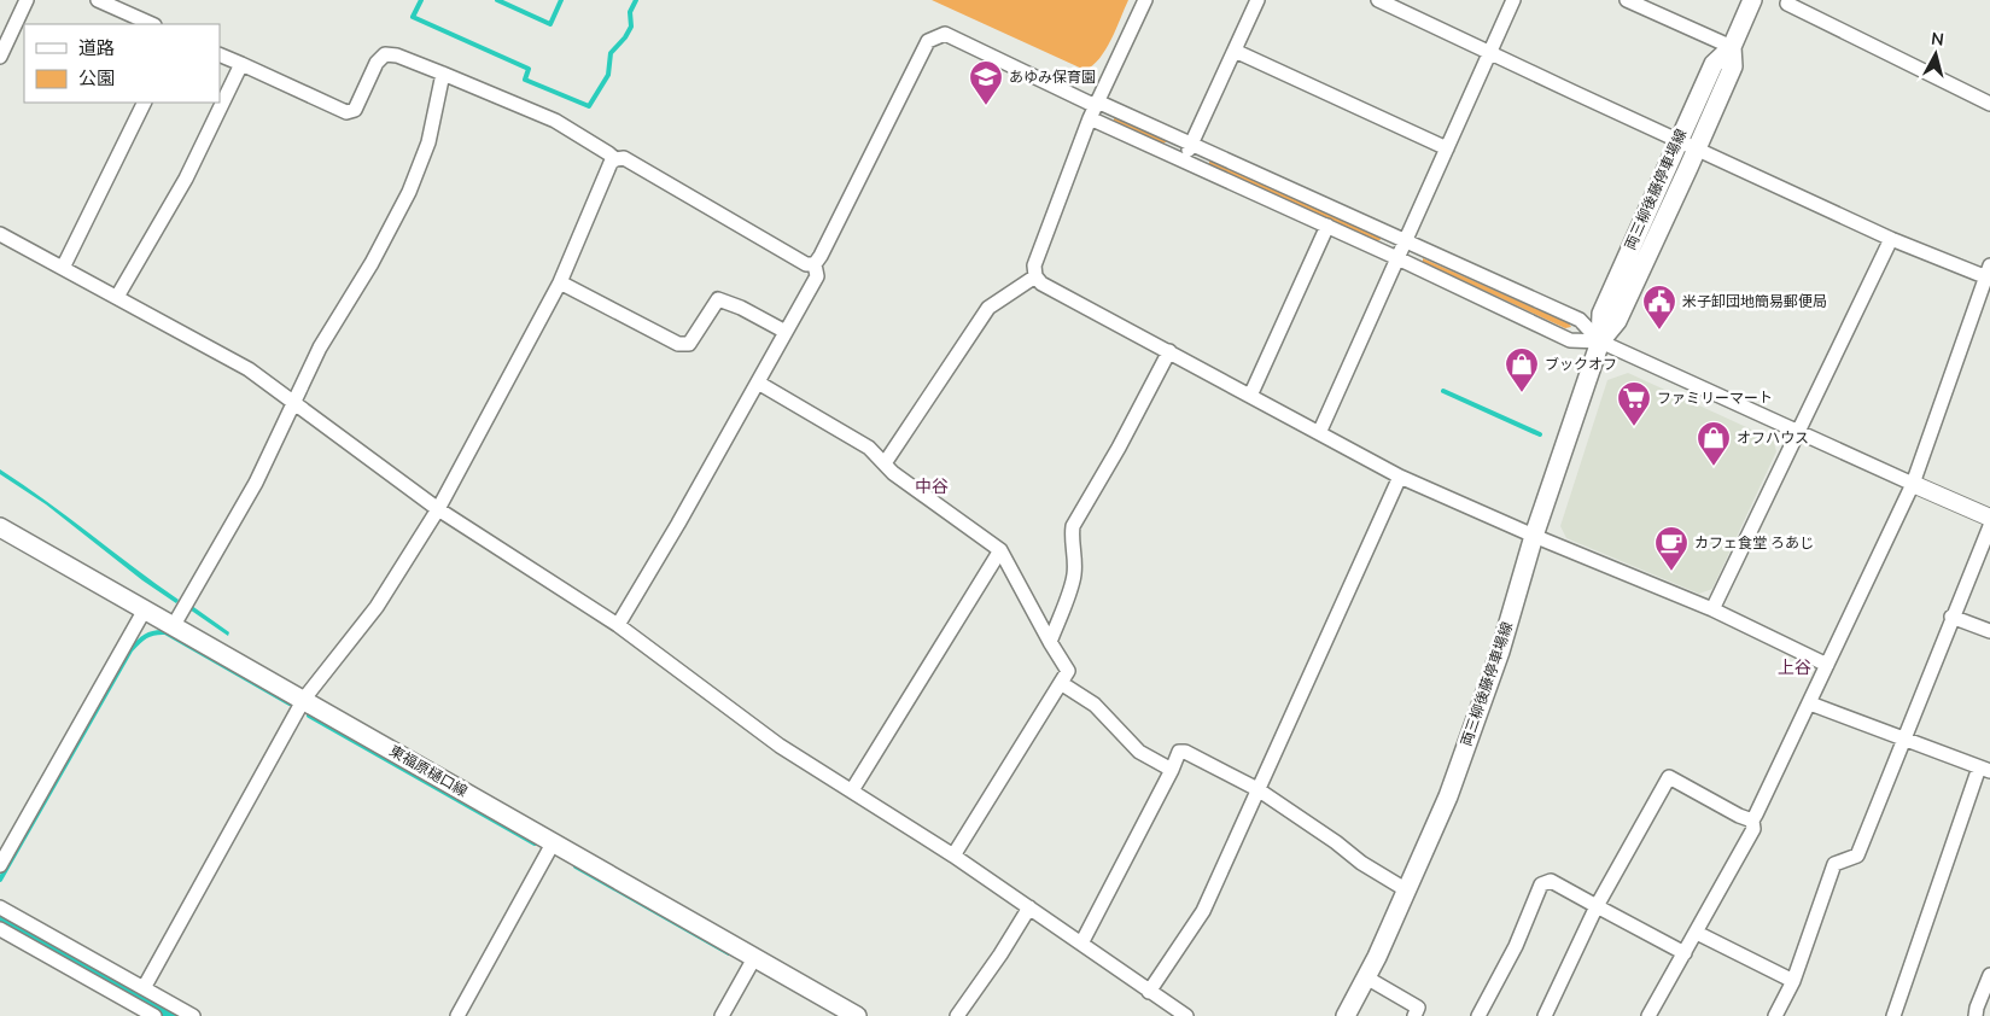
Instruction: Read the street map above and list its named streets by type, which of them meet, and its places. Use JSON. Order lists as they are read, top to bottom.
{
  "streets": {
    "main road": ["両三柳後藤停車場線", "東福原樋口線"]
  },
  "districts": ["中谷", "上谷"],
  "places": {
    "school or university": ["あゆみ保育園"],
    "public building": ["米子卸団地簡易郵便局"],
    "shop": ["ブックオフ", "オフハウス"],
    "supermarket": ["ファミリーマート"],
    "cafe": ["カフェ食堂 ろあじ"]
  },
  "legend": ["道路", "公園"],
  "north": "top"
}
